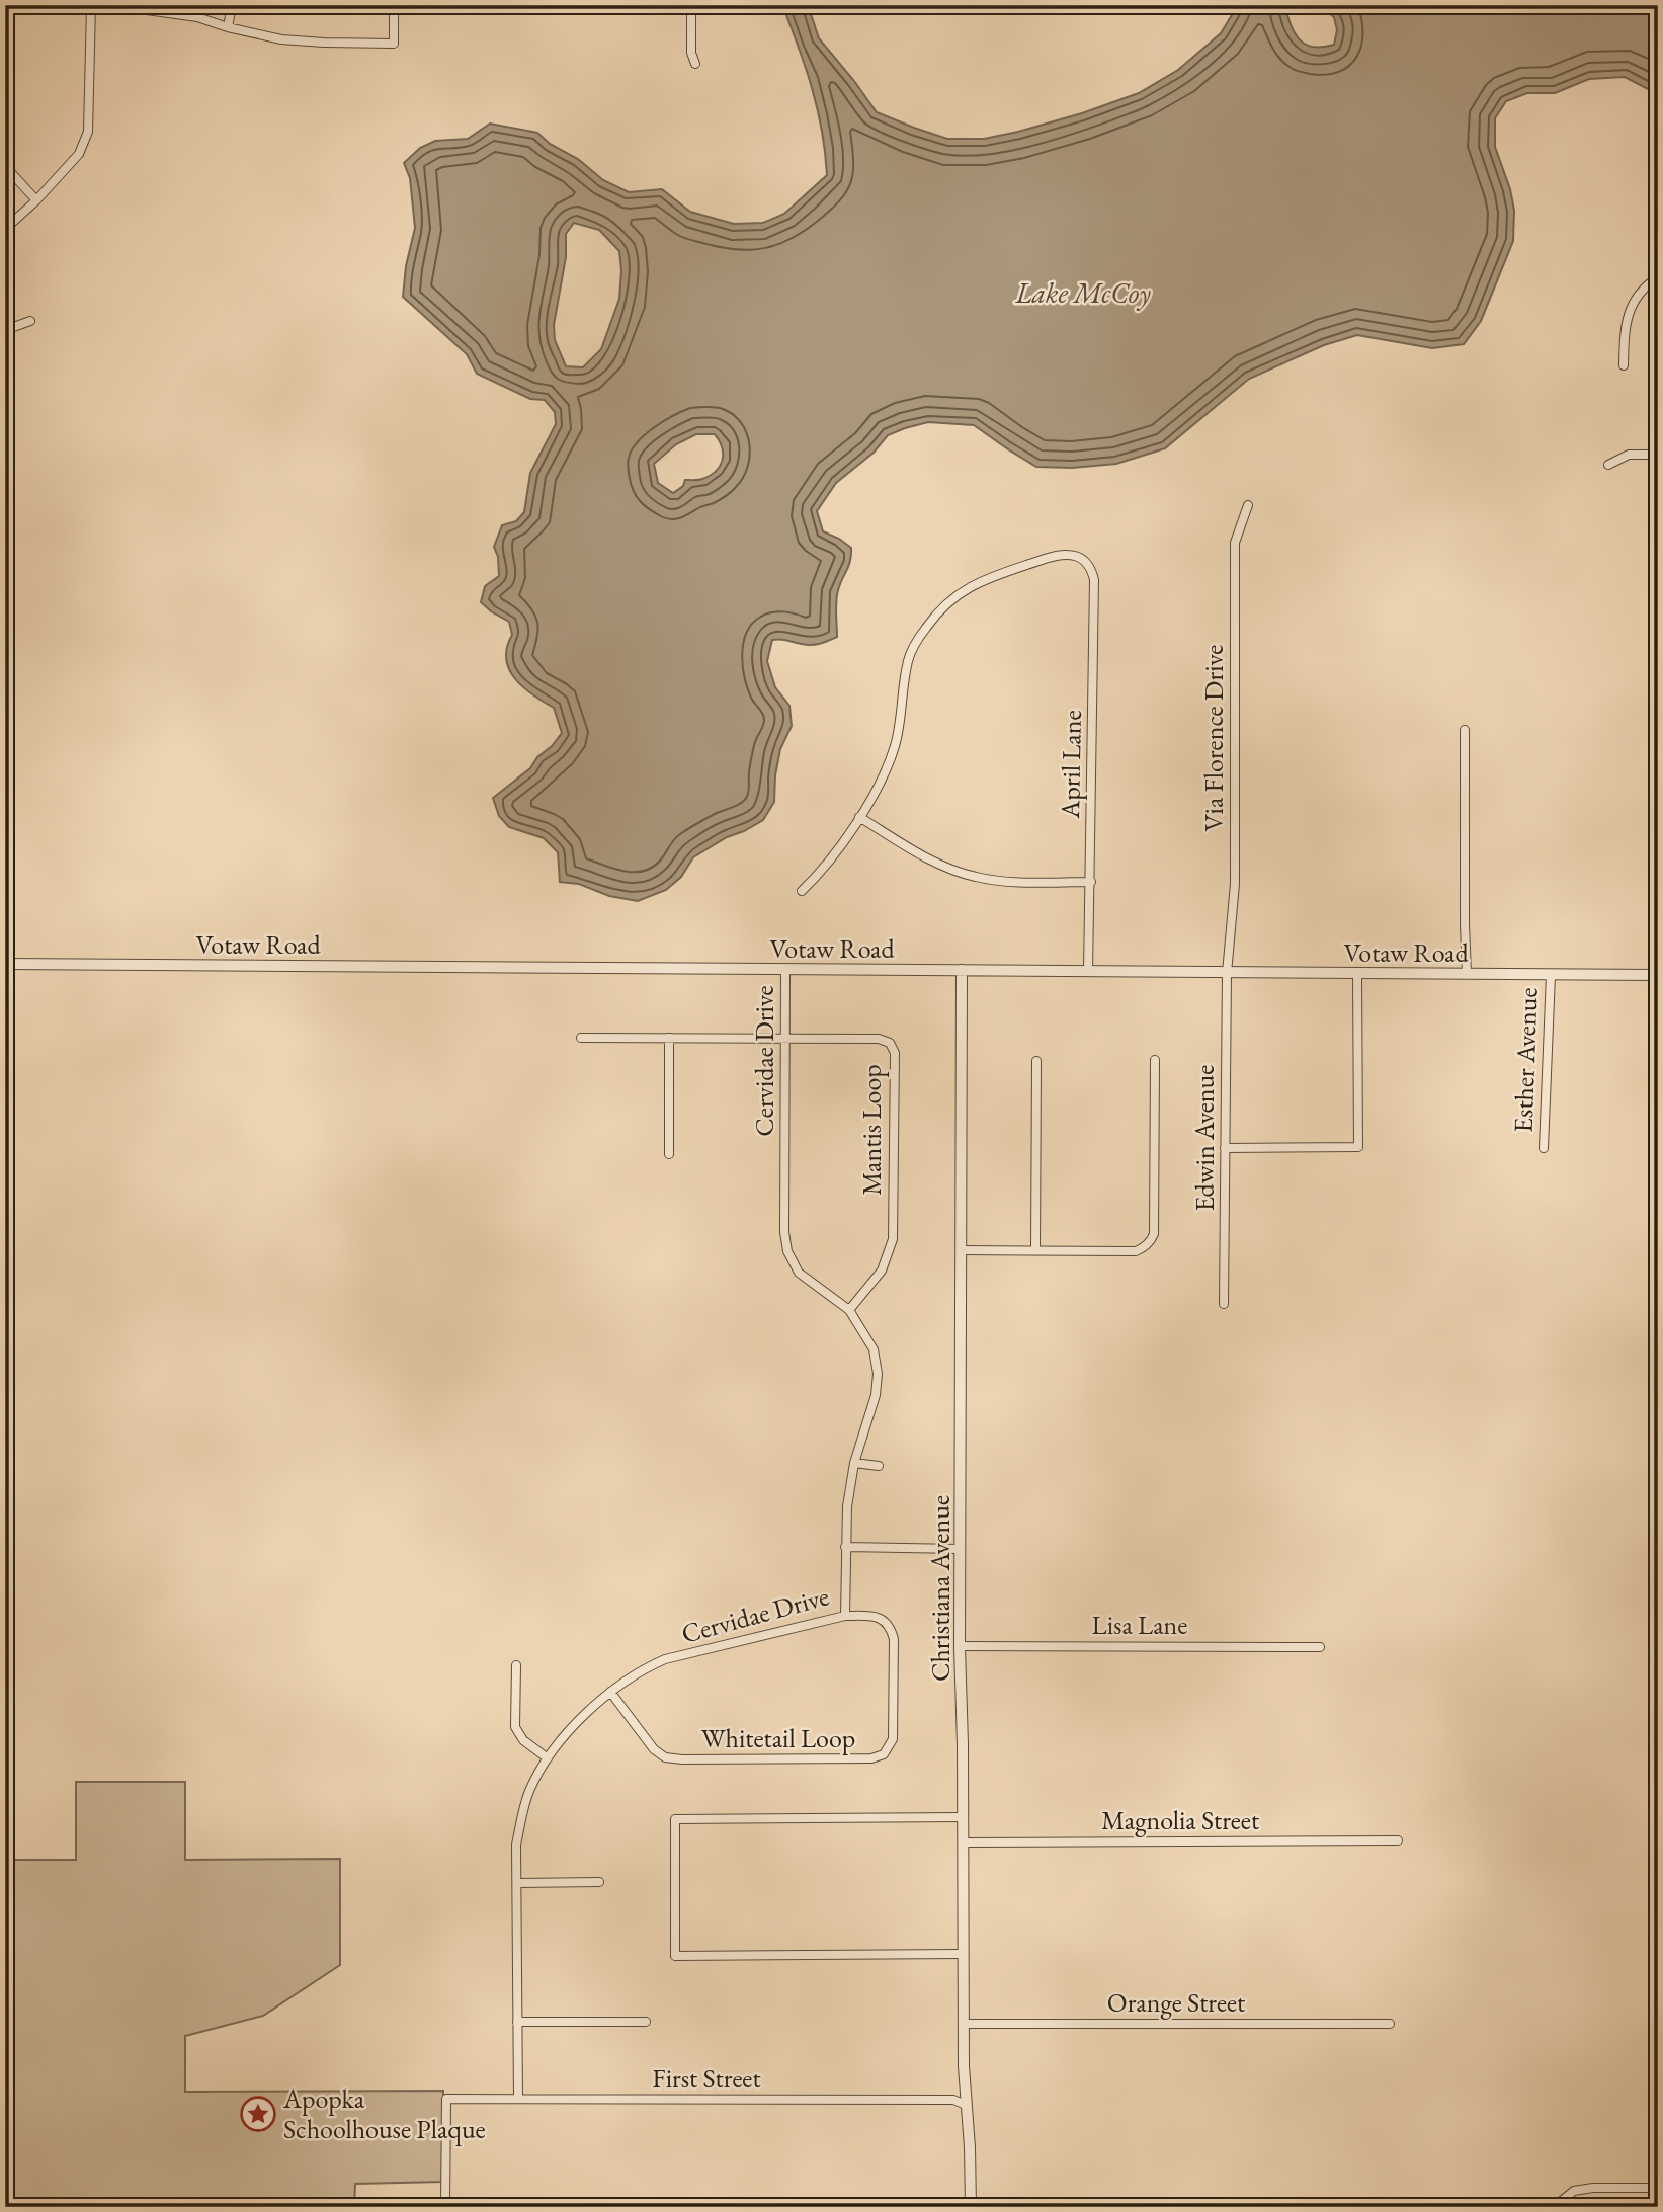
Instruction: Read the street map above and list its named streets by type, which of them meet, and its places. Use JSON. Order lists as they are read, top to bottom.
{
  "streets": {
    "street": [
      "Via Florence Drive",
      "April Lane",
      "Votaw Road",
      "Esther Avenue",
      "Cervidae Drive",
      "Mantis Loop",
      "Edwin Avenue",
      "Christiana Avenue",
      "Lisa Lane",
      "Whitetail Loop",
      "Magnolia Street",
      "Orange Street",
      "First Street"
    ]
  },
  "crossings": [
    ["Via Florence Drive", "Votaw Road"],
    ["Via Florence Drive", "Edwin Avenue"],
    ["April Lane", "Votaw Road"],
    ["Votaw Road", "Esther Avenue"],
    ["Votaw Road", "Cervidae Drive"],
    ["Votaw Road", "Edwin Avenue"],
    ["Votaw Road", "Christiana Avenue"],
    ["Cervidae Drive", "Mantis Loop"],
    ["Cervidae Drive", "Whitetail Loop"],
    ["Cervidae Drive", "First Street"],
    ["Christiana Avenue", "Lisa Lane"],
    ["Christiana Avenue", "Magnolia Street"],
    ["Christiana Avenue", "Orange Street"],
    ["Christiana Avenue", "First Street"]
  ],
  "water": ["Lake McCoy"],
  "places": {
    "place": ["Apopka Schoolhouse Plaque"]
  }
}
